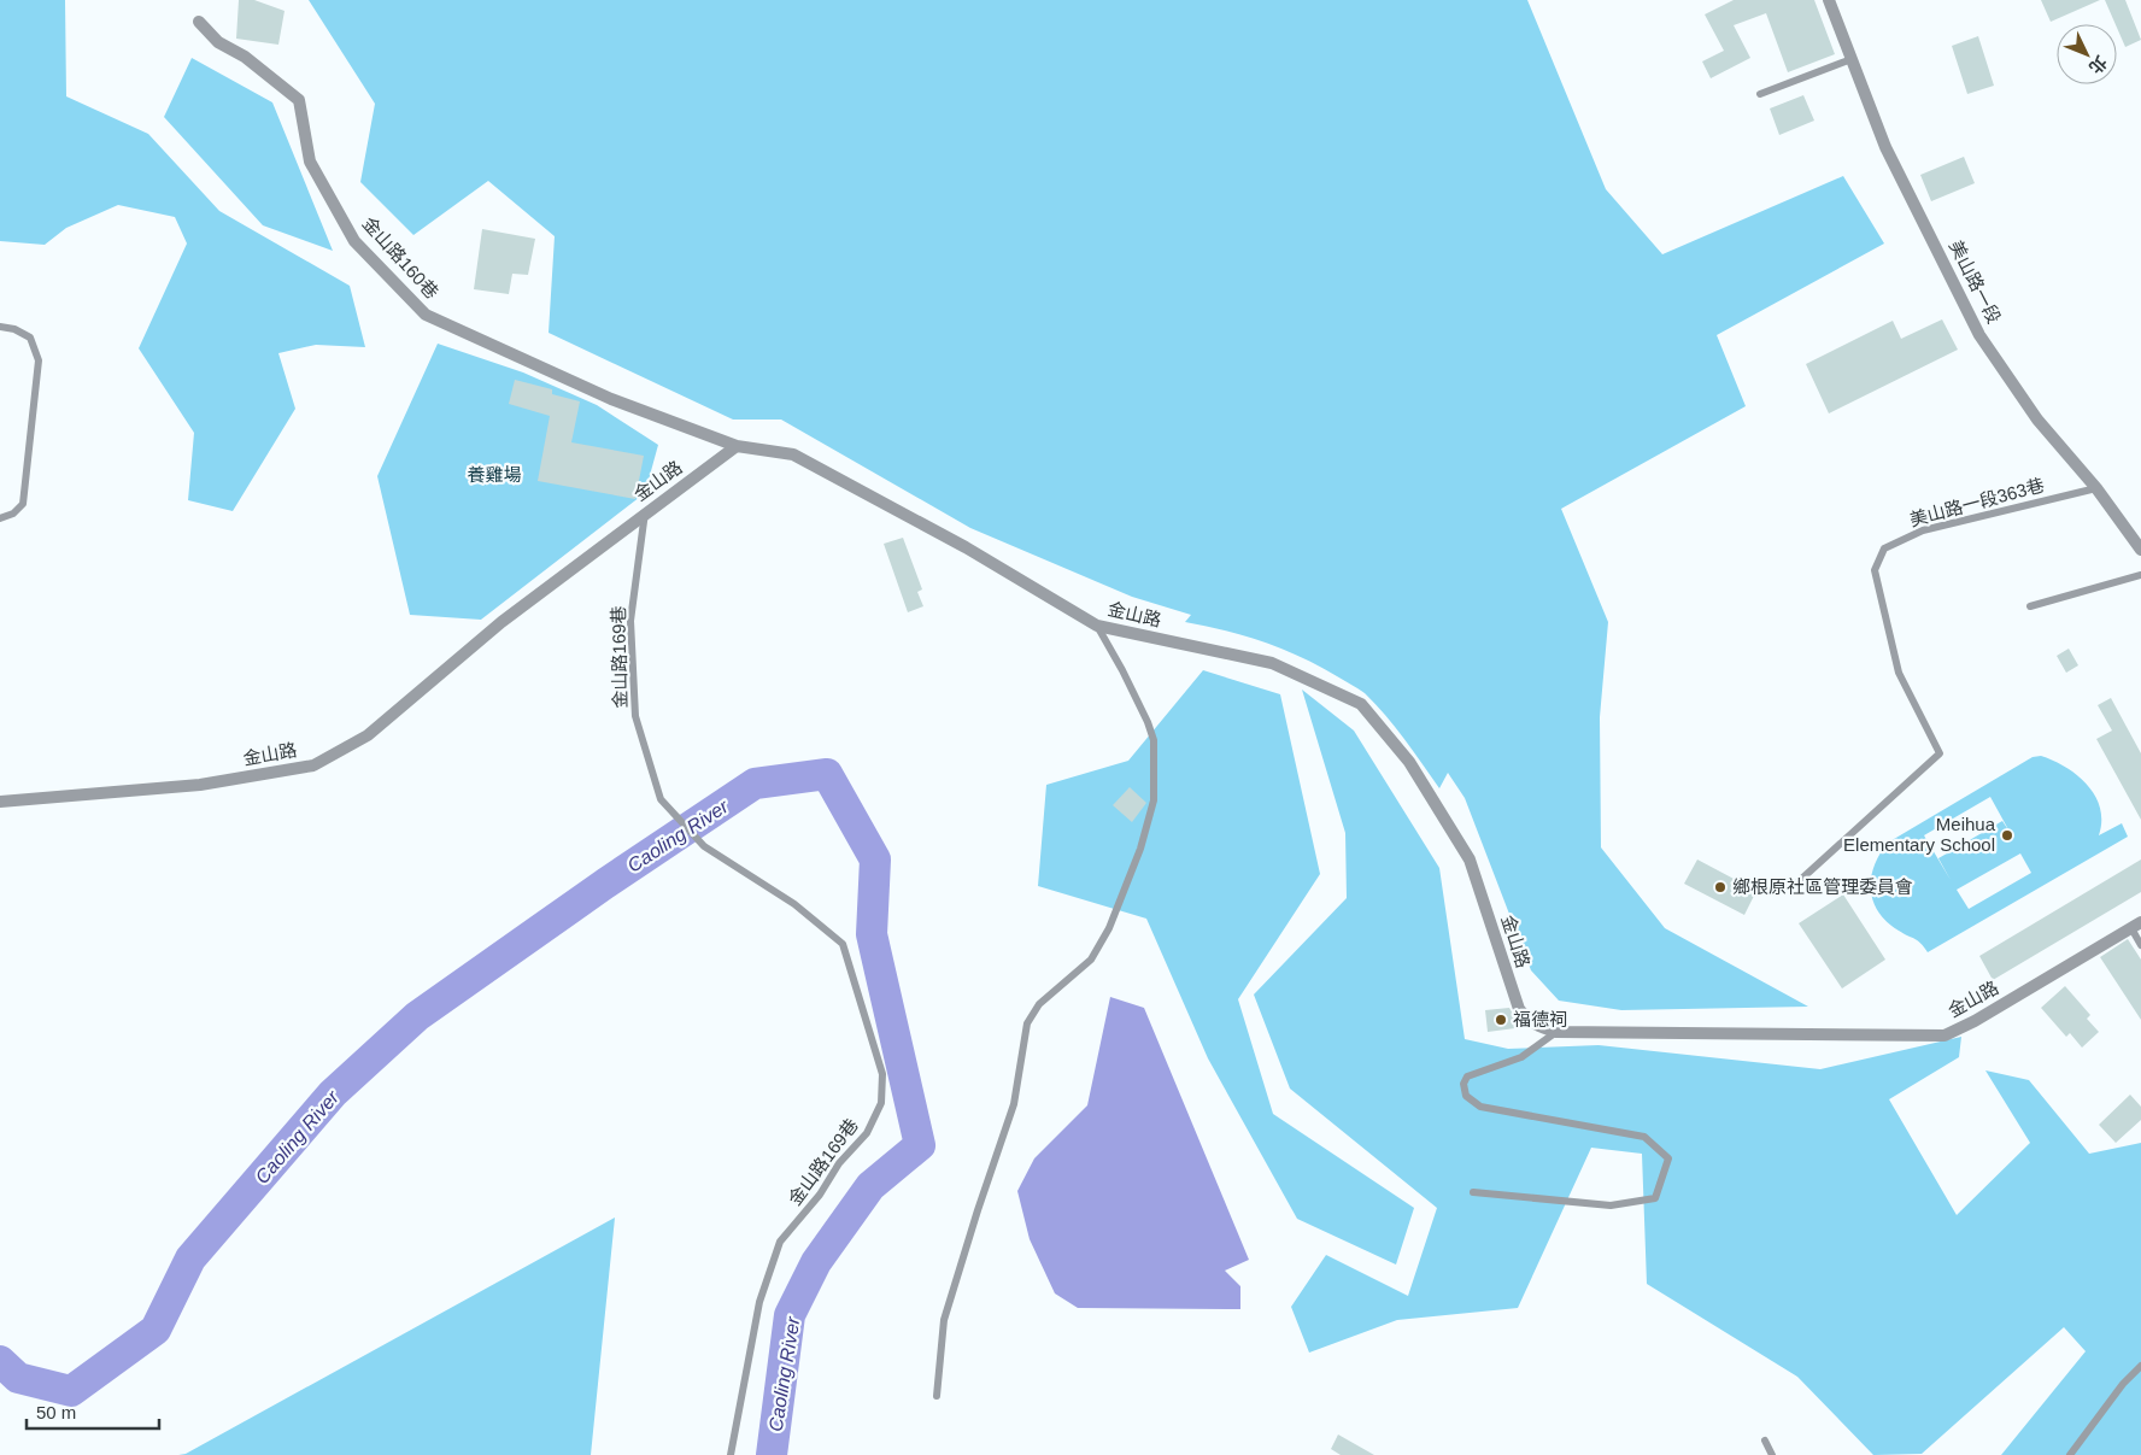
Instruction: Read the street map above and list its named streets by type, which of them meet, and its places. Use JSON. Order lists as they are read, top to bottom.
{
  "streets": {
    "street": ["金山路160巷", "美山路一段", "金山路"],
    "lane": ["美山路一段363巷", "金山路169巷"]
  },
  "crossings": [
    ["金山路160巷", "金山路"],
    ["美山路一段", "美山路一段363巷"],
    ["金山路", "金山路169巷"]
  ],
  "water": ["Caoling River"],
  "parks": ["養雞場"],
  "places": ["Meihua Elementary School", "鄉根原社區管理委員會", "福德祠"],
  "scale_bar": "50 m",
  "north": "bottom right"
}
